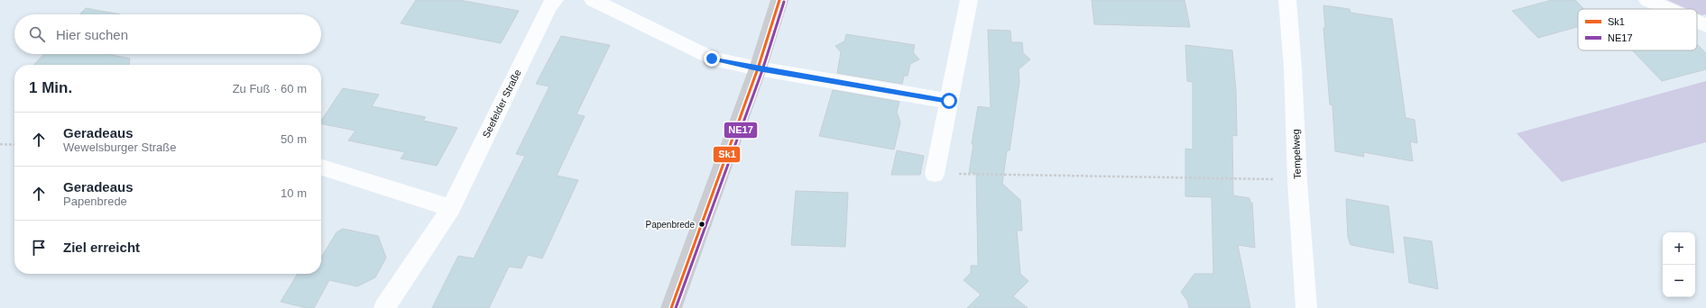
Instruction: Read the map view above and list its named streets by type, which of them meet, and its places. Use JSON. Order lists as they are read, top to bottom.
{
  "streets": {
    "street": ["Seefelder Straße", "Tempelweg"]
  },
  "places": ["Papenbrede"],
  "lines": ["transit line Sk1", "transit line NE17"],
  "legend": ["Sk1", "NE17"],
  "page": {
    "search": "Hier suchen",
    "heading": ["1 Min.", "Zu Fuß · 60 m"],
    "list": [
      ["Geradeaus", "Wewelsburger Straße", "50 m"],
      ["Geradeaus", "Papenbrede", "10 m"],
      "Ziel erreicht"
    ],
    "map_buttons": ["+", "−"]
  }
}
